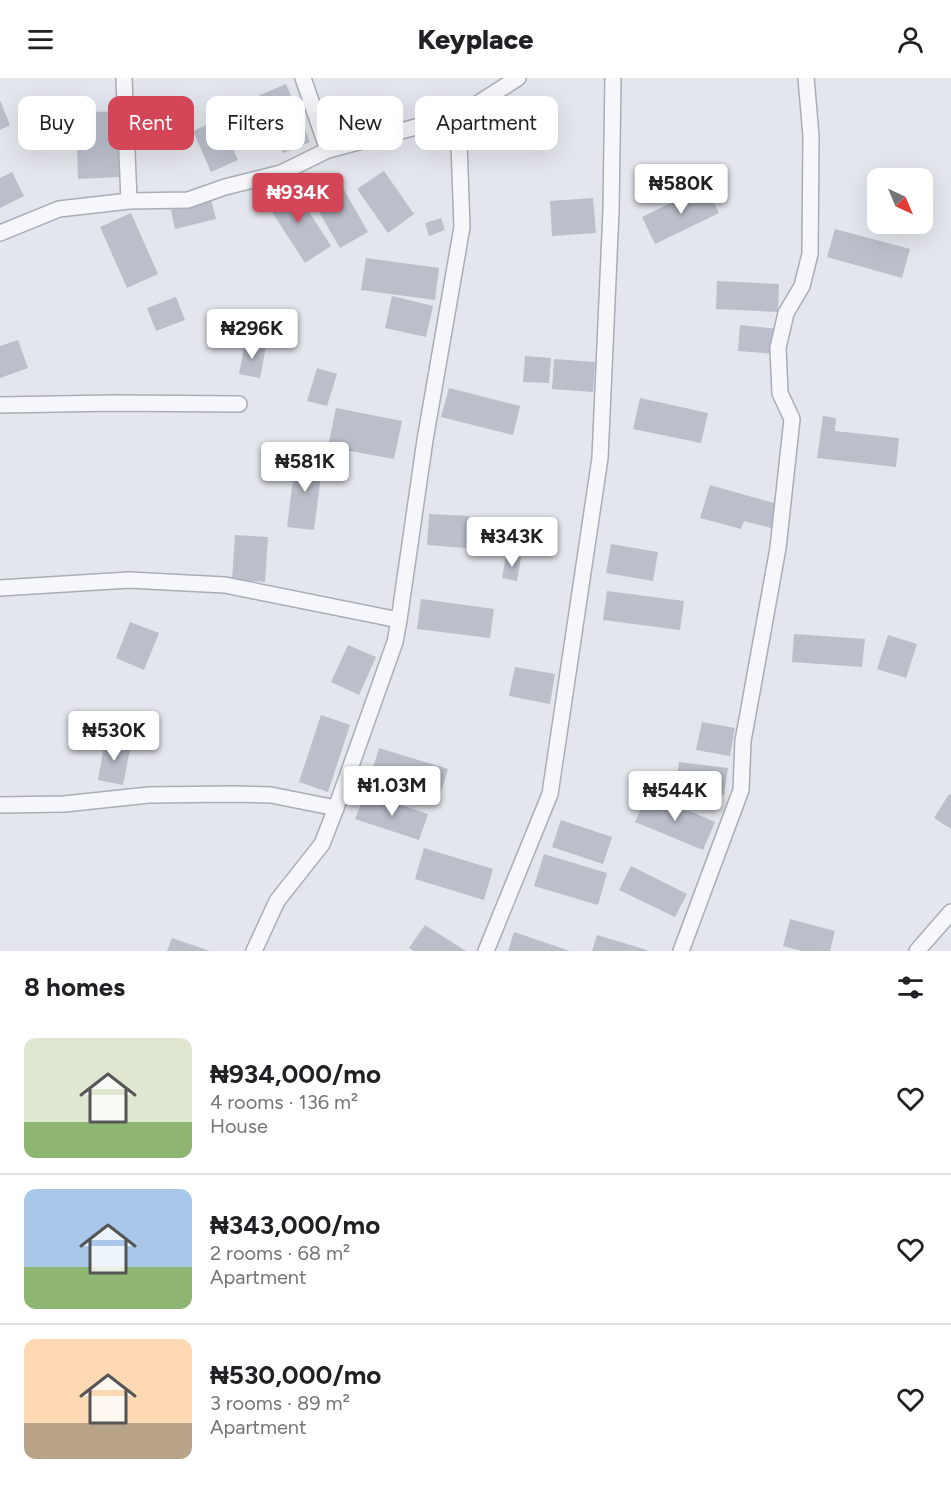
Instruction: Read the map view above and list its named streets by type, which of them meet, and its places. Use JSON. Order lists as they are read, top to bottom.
{
  "north": "bottom right",
  "page": {
    "header": "Keyplace",
    "chip": [
      "Buy",
      "Rent",
      "Filters",
      "New",
      "Apartment"
    ],
    "price": [
      "₦580K",
      "₦934K",
      "₦296K",
      "₦581K",
      "₦343K",
      "₦530K",
      "₦1.03M",
      "₦544K"
    ],
    "heading": "8 homes",
    "list": [
      {
        "name": "₦934,000/mo",
        "note": "4 rooms · 136 m² · House"
      },
      {
        "name": "₦343,000/mo",
        "note": "2 rooms · 68 m² · Apartment"
      },
      {
        "name": "₦530,000/mo",
        "note": "3 rooms · 89 m² · Apartment"
      }
    ]
  }
}
